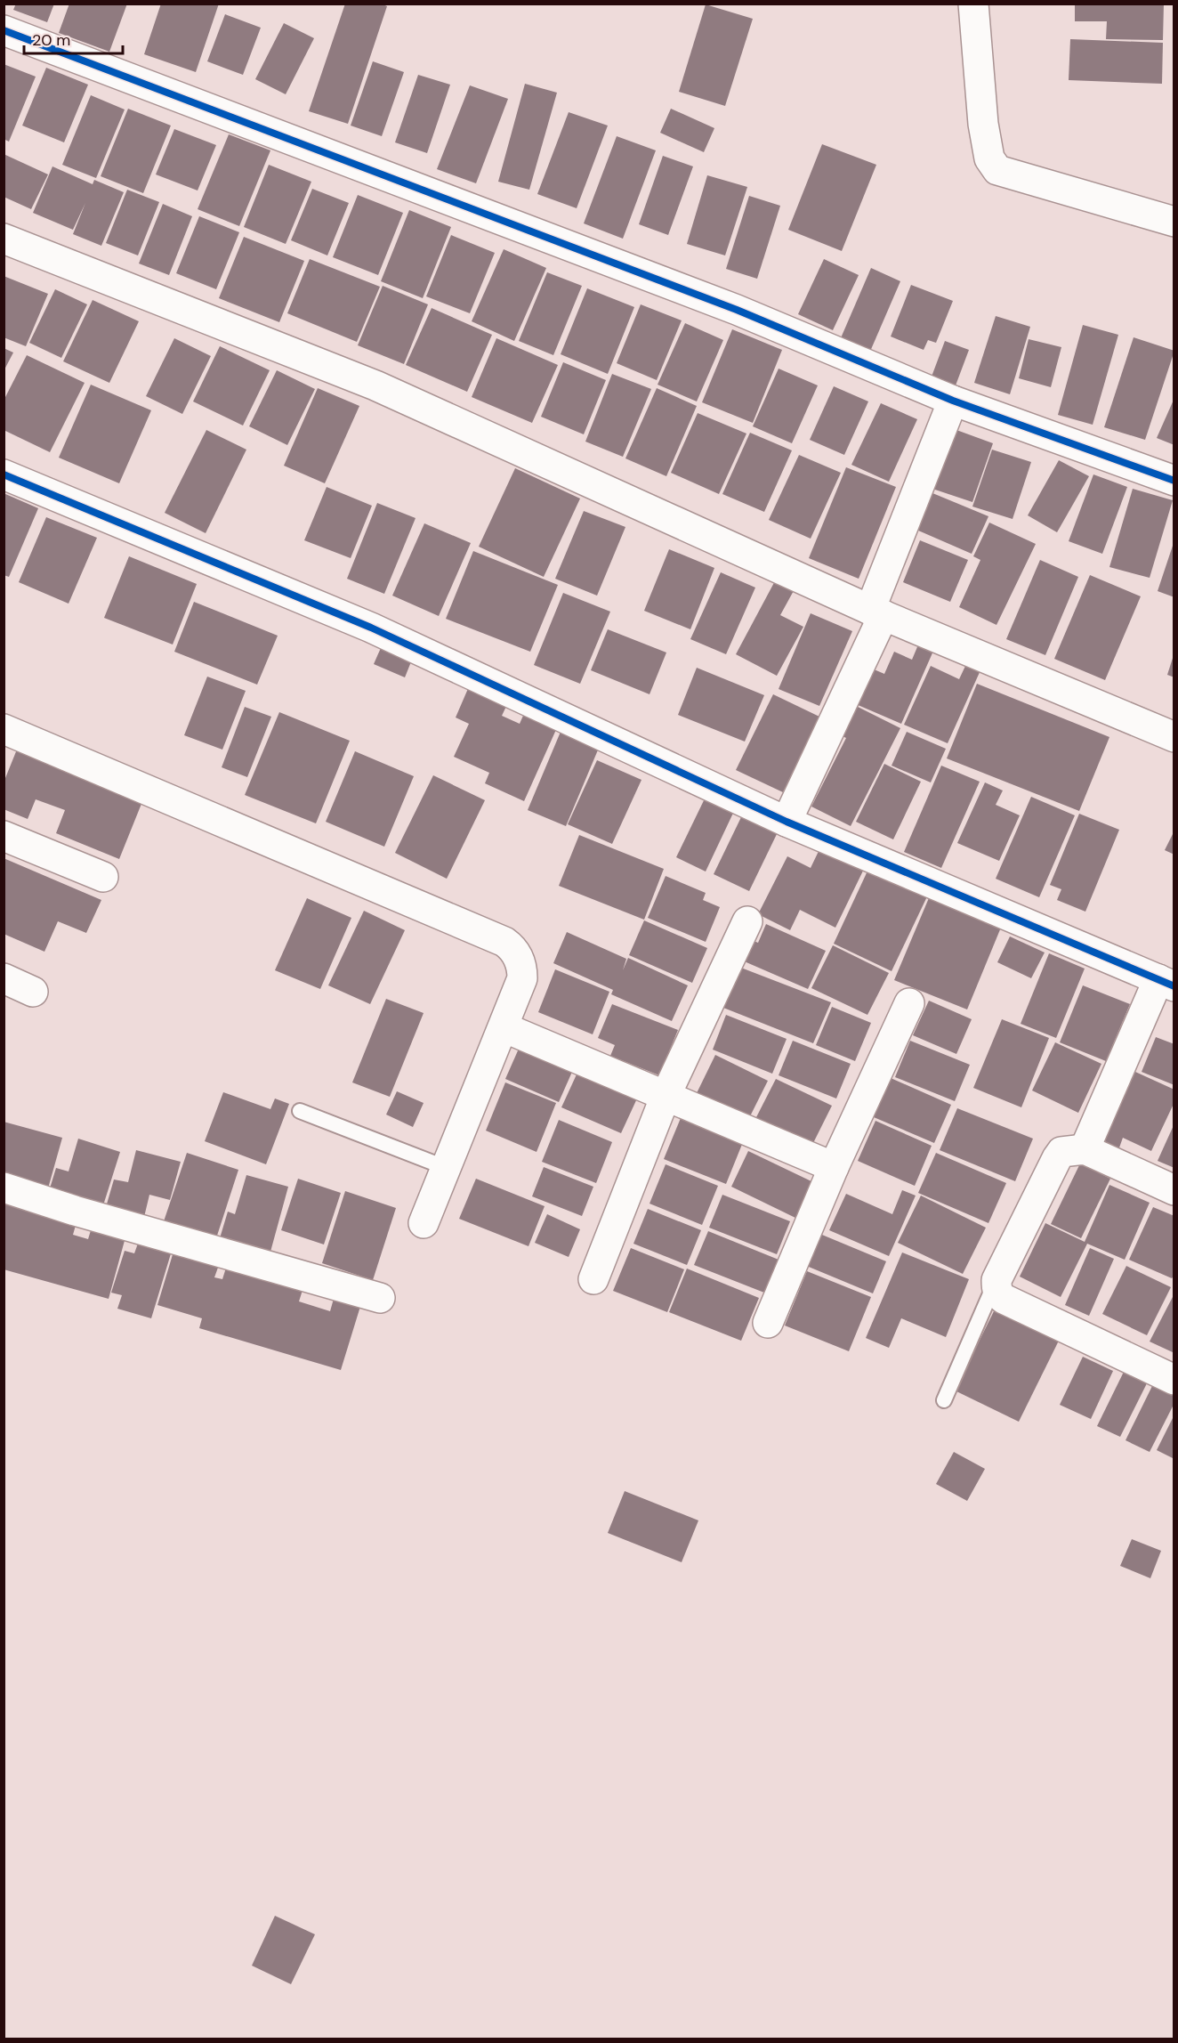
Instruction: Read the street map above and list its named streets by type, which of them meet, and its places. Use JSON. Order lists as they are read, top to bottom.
{
  "scale_bar": "20 m"
}
